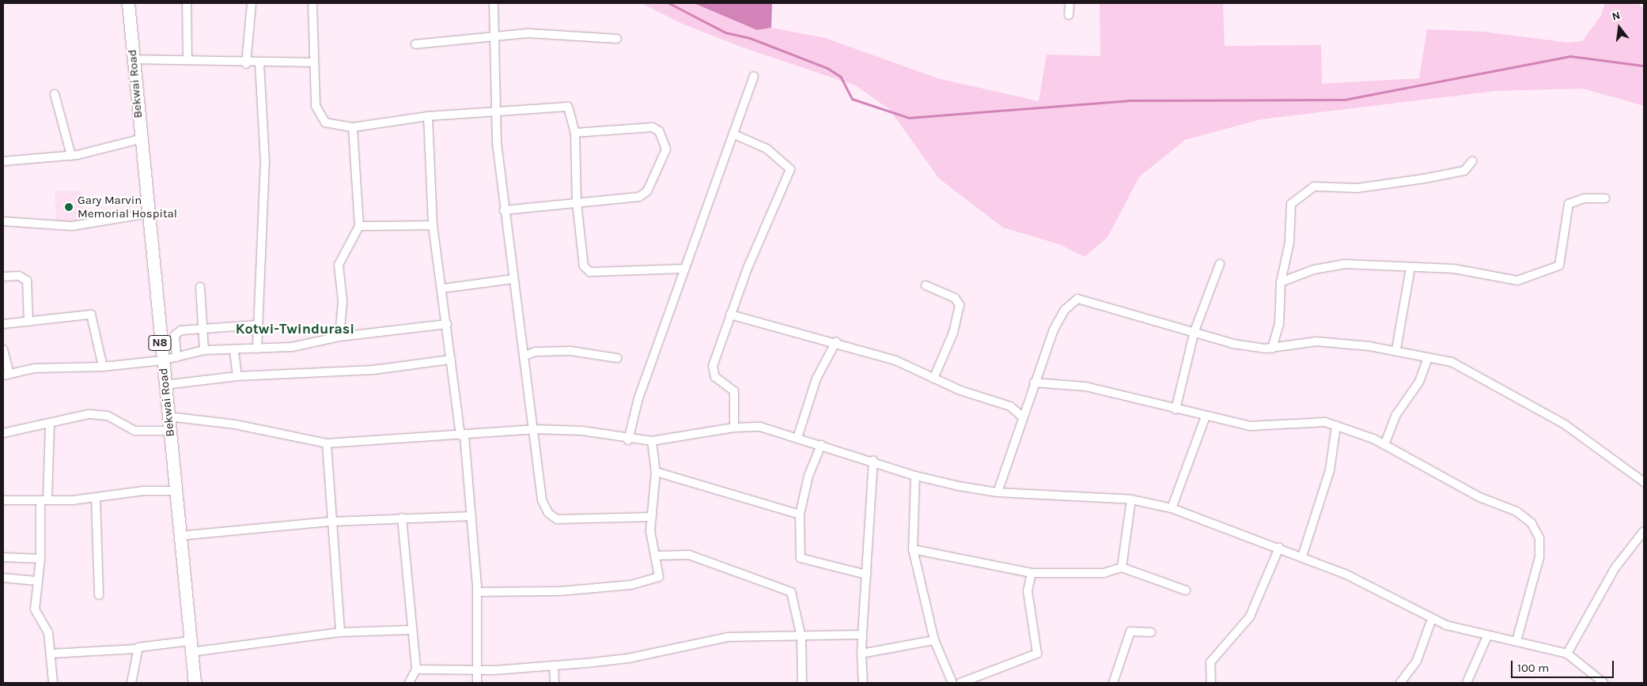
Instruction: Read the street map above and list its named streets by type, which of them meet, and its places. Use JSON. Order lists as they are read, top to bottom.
{
  "streets": {
    "highway": ["Bekwai Road", "N8"]
  },
  "districts": ["Kotwi-Twindurasi"],
  "places": ["Gary Marvin Memorial Hospital"],
  "scale_bar": "100 m",
  "north": "top"
}
